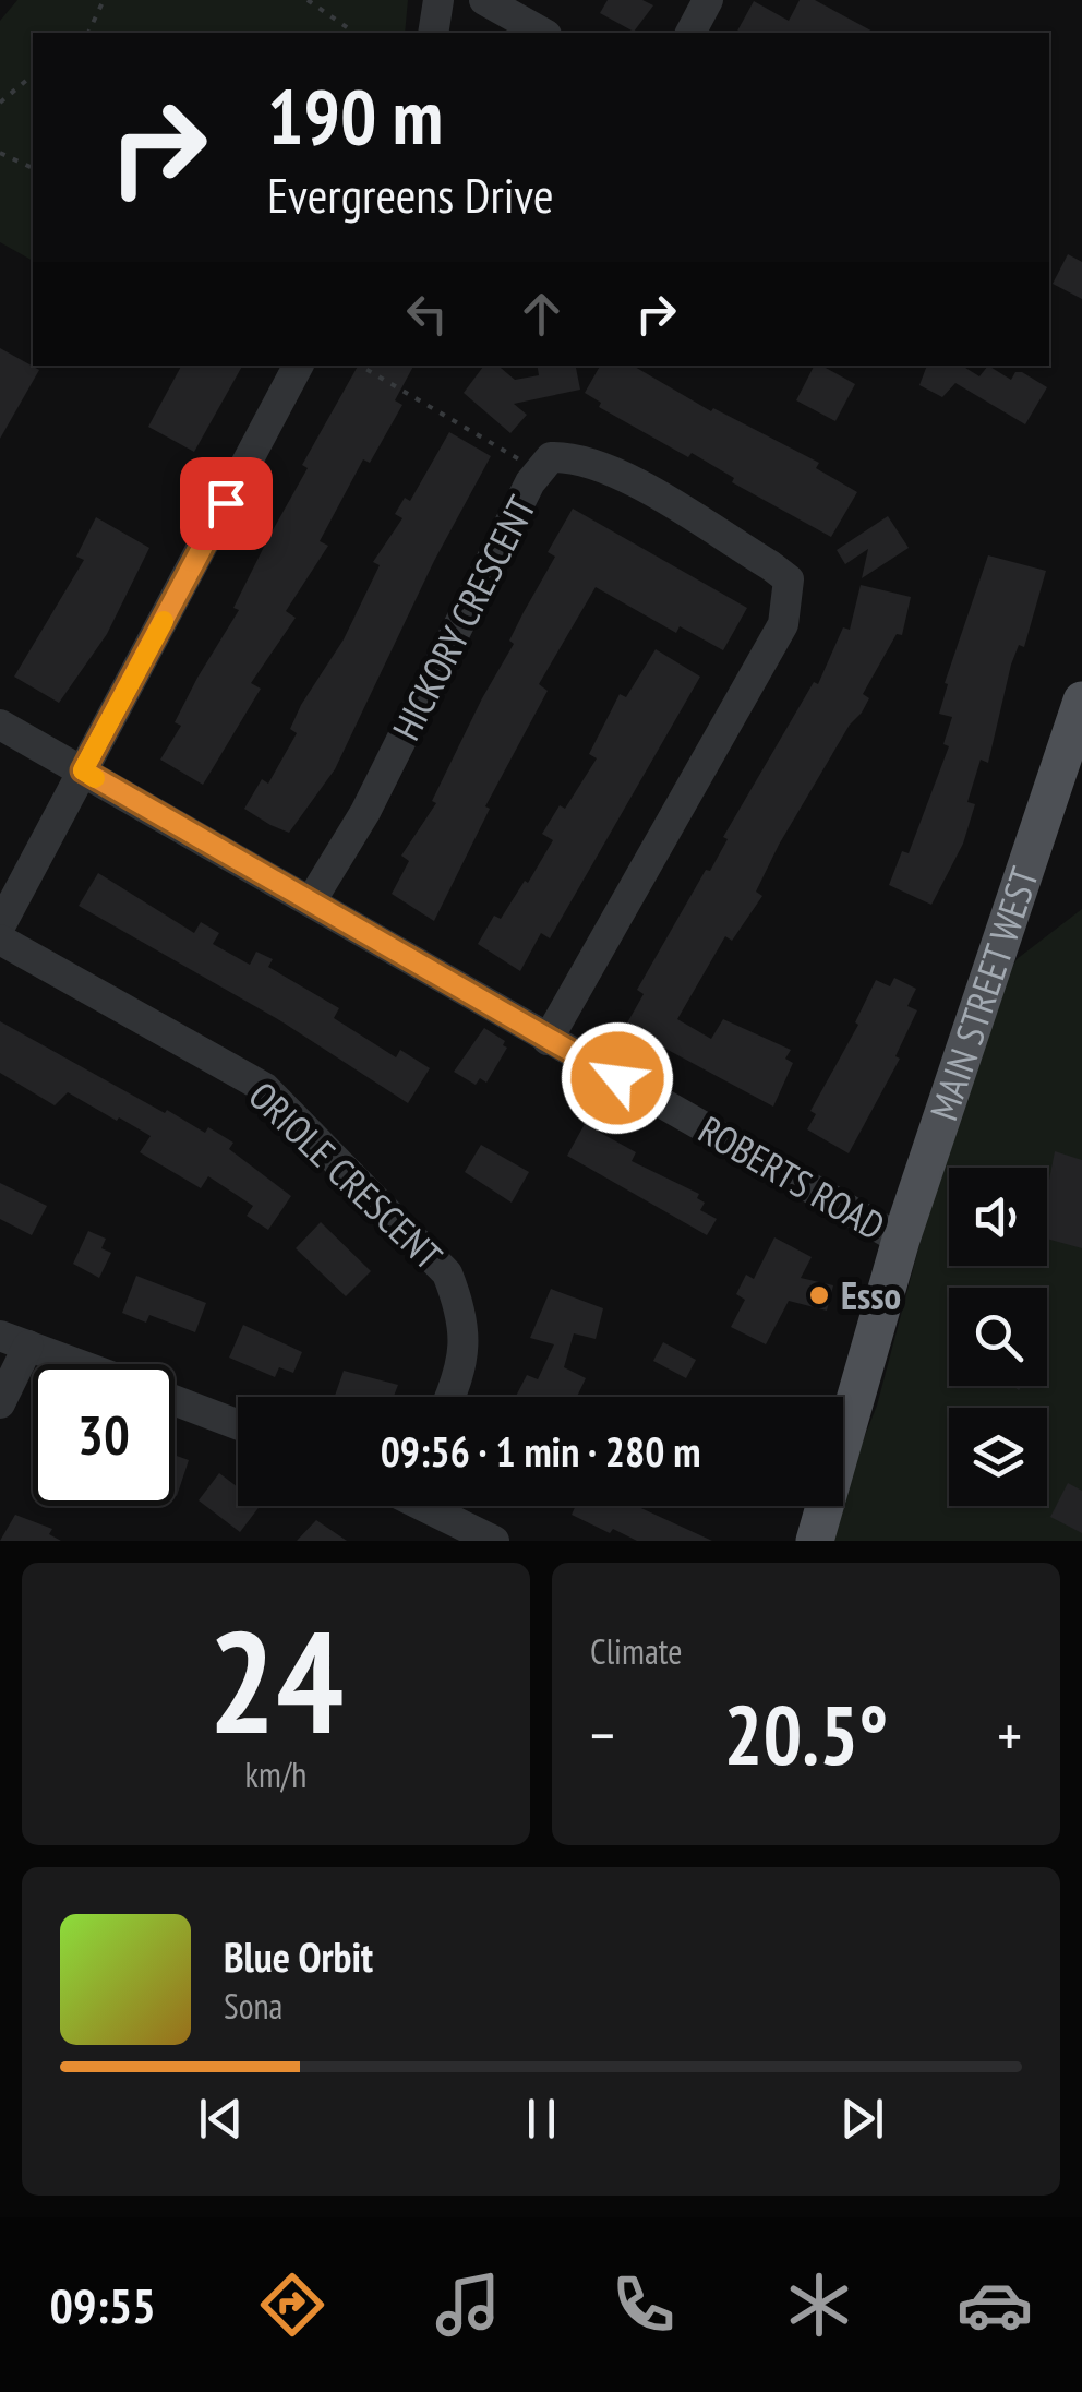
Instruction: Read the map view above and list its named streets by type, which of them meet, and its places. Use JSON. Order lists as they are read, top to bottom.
{
  "streets": {
    "main road": ["MAIN STREET WEST"],
    "street": ["HICKORY CRESCENT", "ORIOLE CRESCENT", "ROBERTS ROAD"]
  },
  "crossings": [
    ["HICKORY CRESCENT", "ROBERTS ROAD"],
    ["MAIN STREET WEST", "ROBERTS ROAD"]
  ],
  "places": ["Esso"],
  "page": {
    "turn": ["190 m", "Evergreens Drive"],
    "limit": "30",
    "trip": "09:56 · 1 min · 280 m",
    "tile": [
      ["24", "km/h"],
      "Climate"
    ],
    "heat": ["−", "20.5°", "+"],
    "song": ["Blue Orbit", "Sona"],
    "tabs": "09:55"
  }
}
